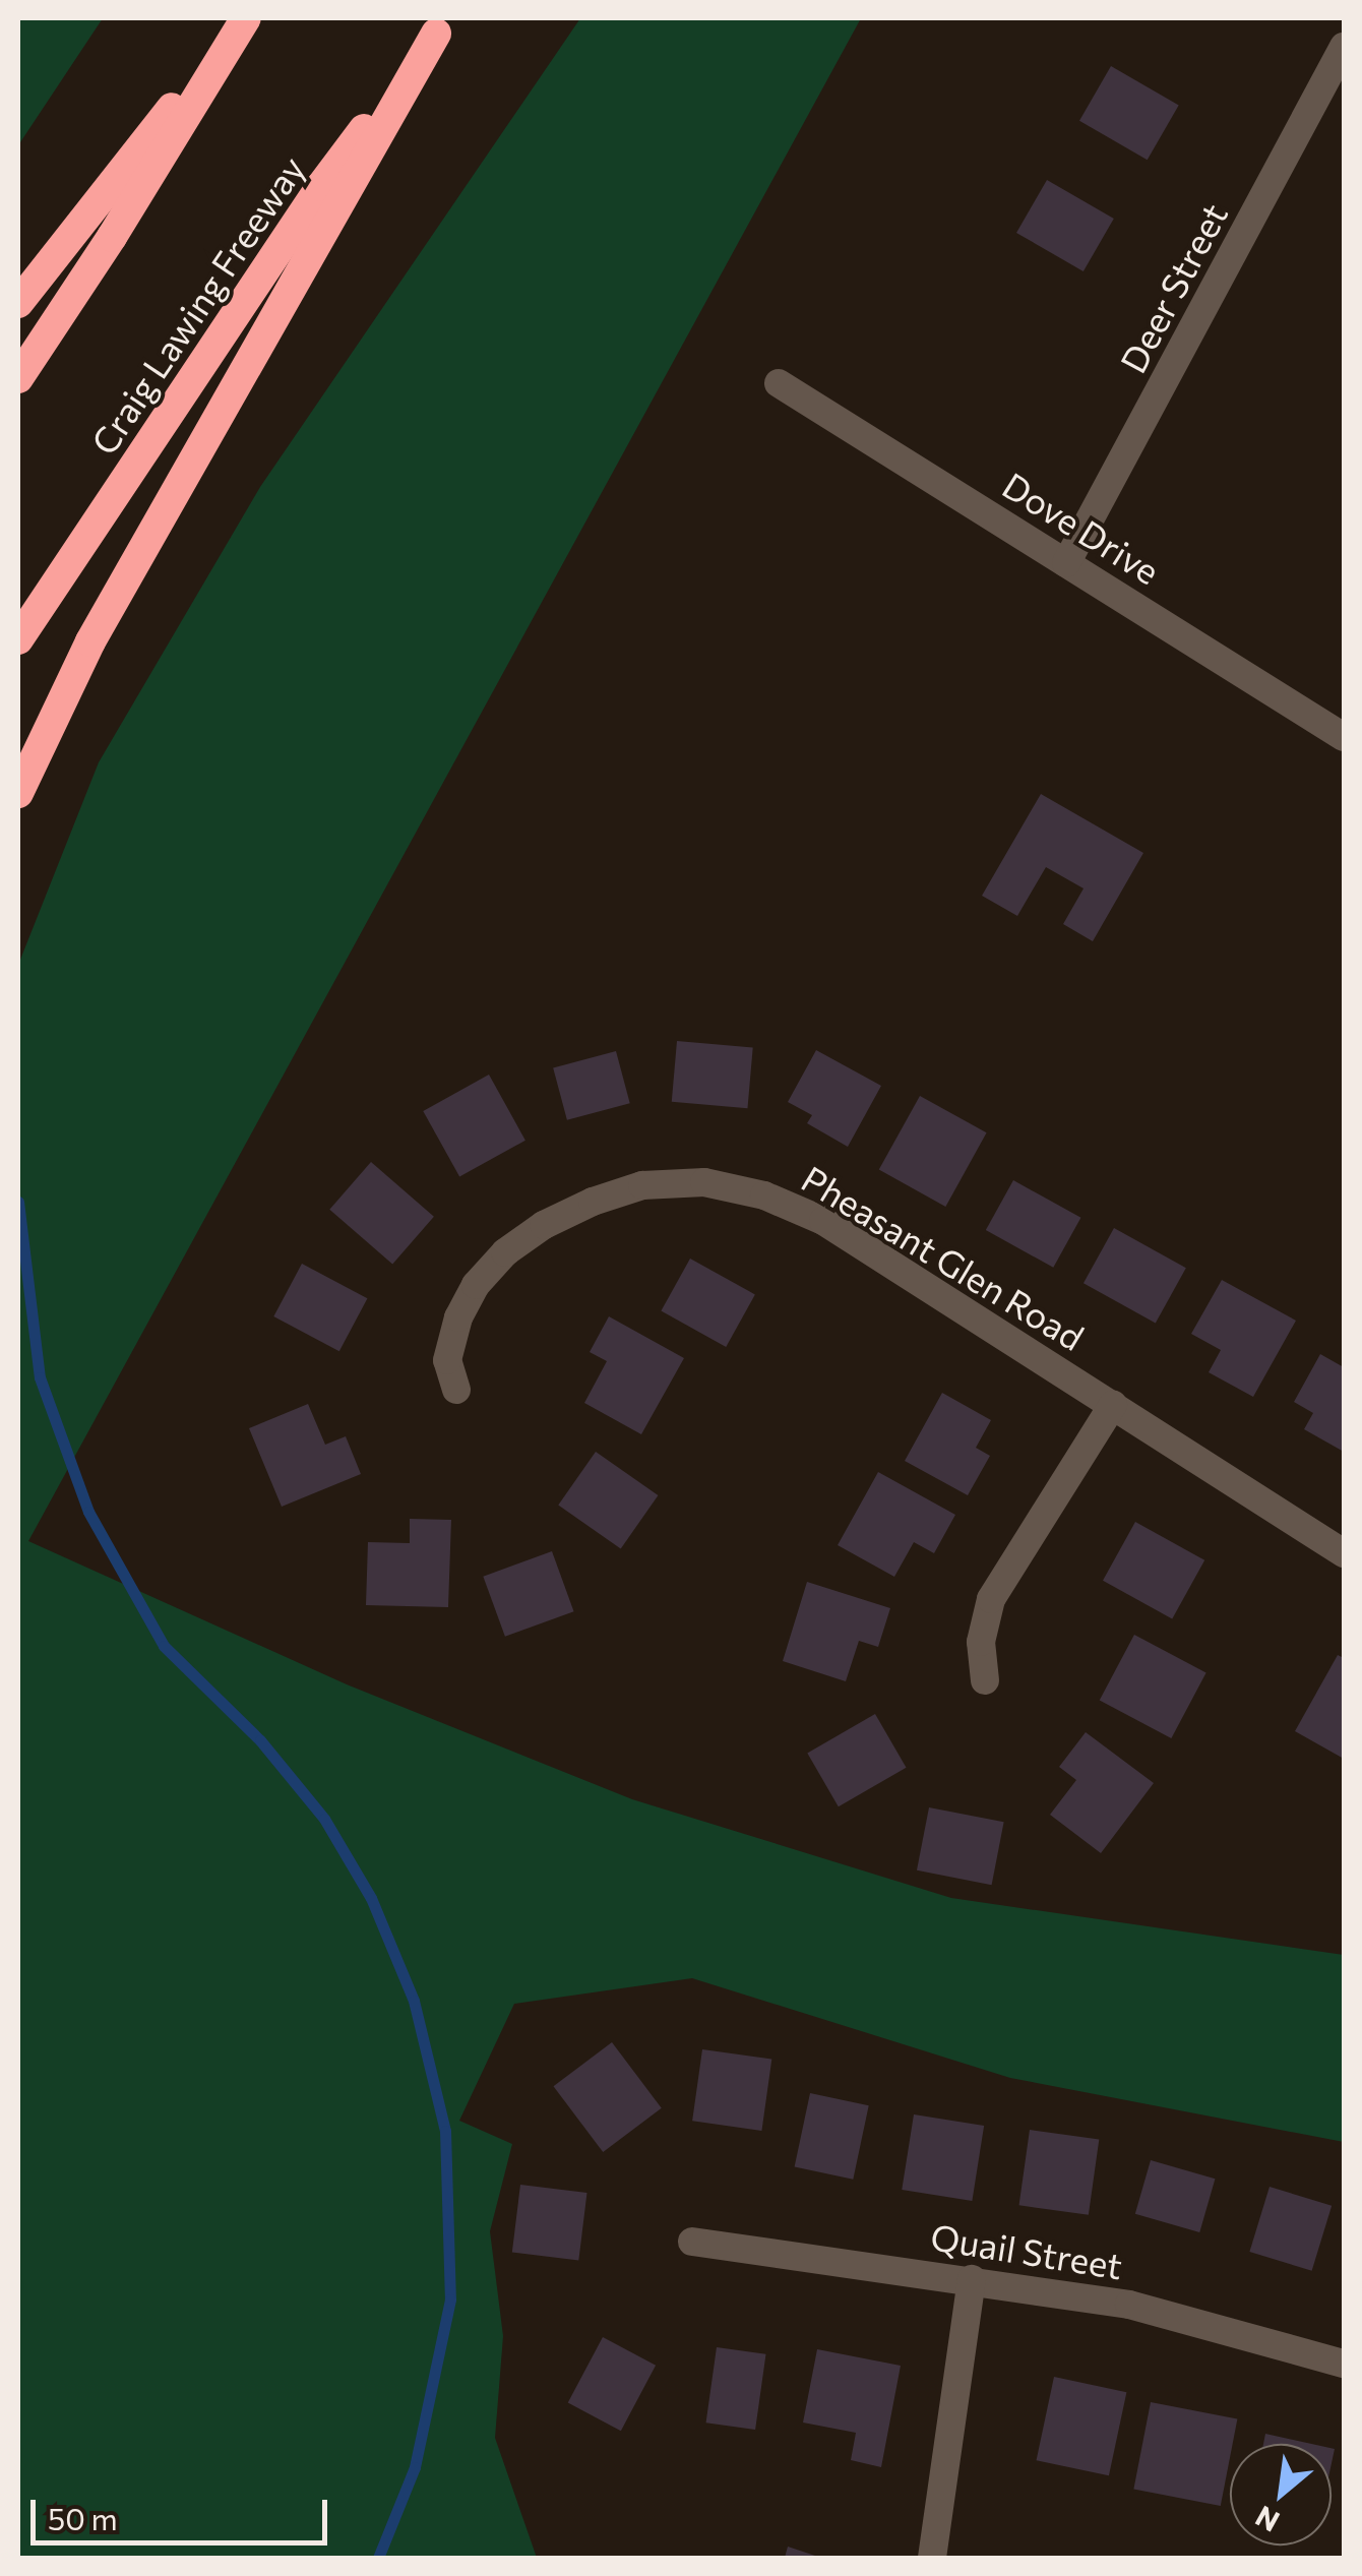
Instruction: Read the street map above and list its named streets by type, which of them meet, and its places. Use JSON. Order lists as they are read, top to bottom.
{
  "streets": {
    "highway": ["Craig Lawing Freeway"],
    "street": [
      "Deer Street",
      "Dove Drive",
      "Pheasant Glen Road",
      "Quail Street"
    ]
  },
  "crossings": [
    ["Deer Street", "Dove Drive"]
  ],
  "scale_bar": "50 m",
  "north": "bottom left"
}
